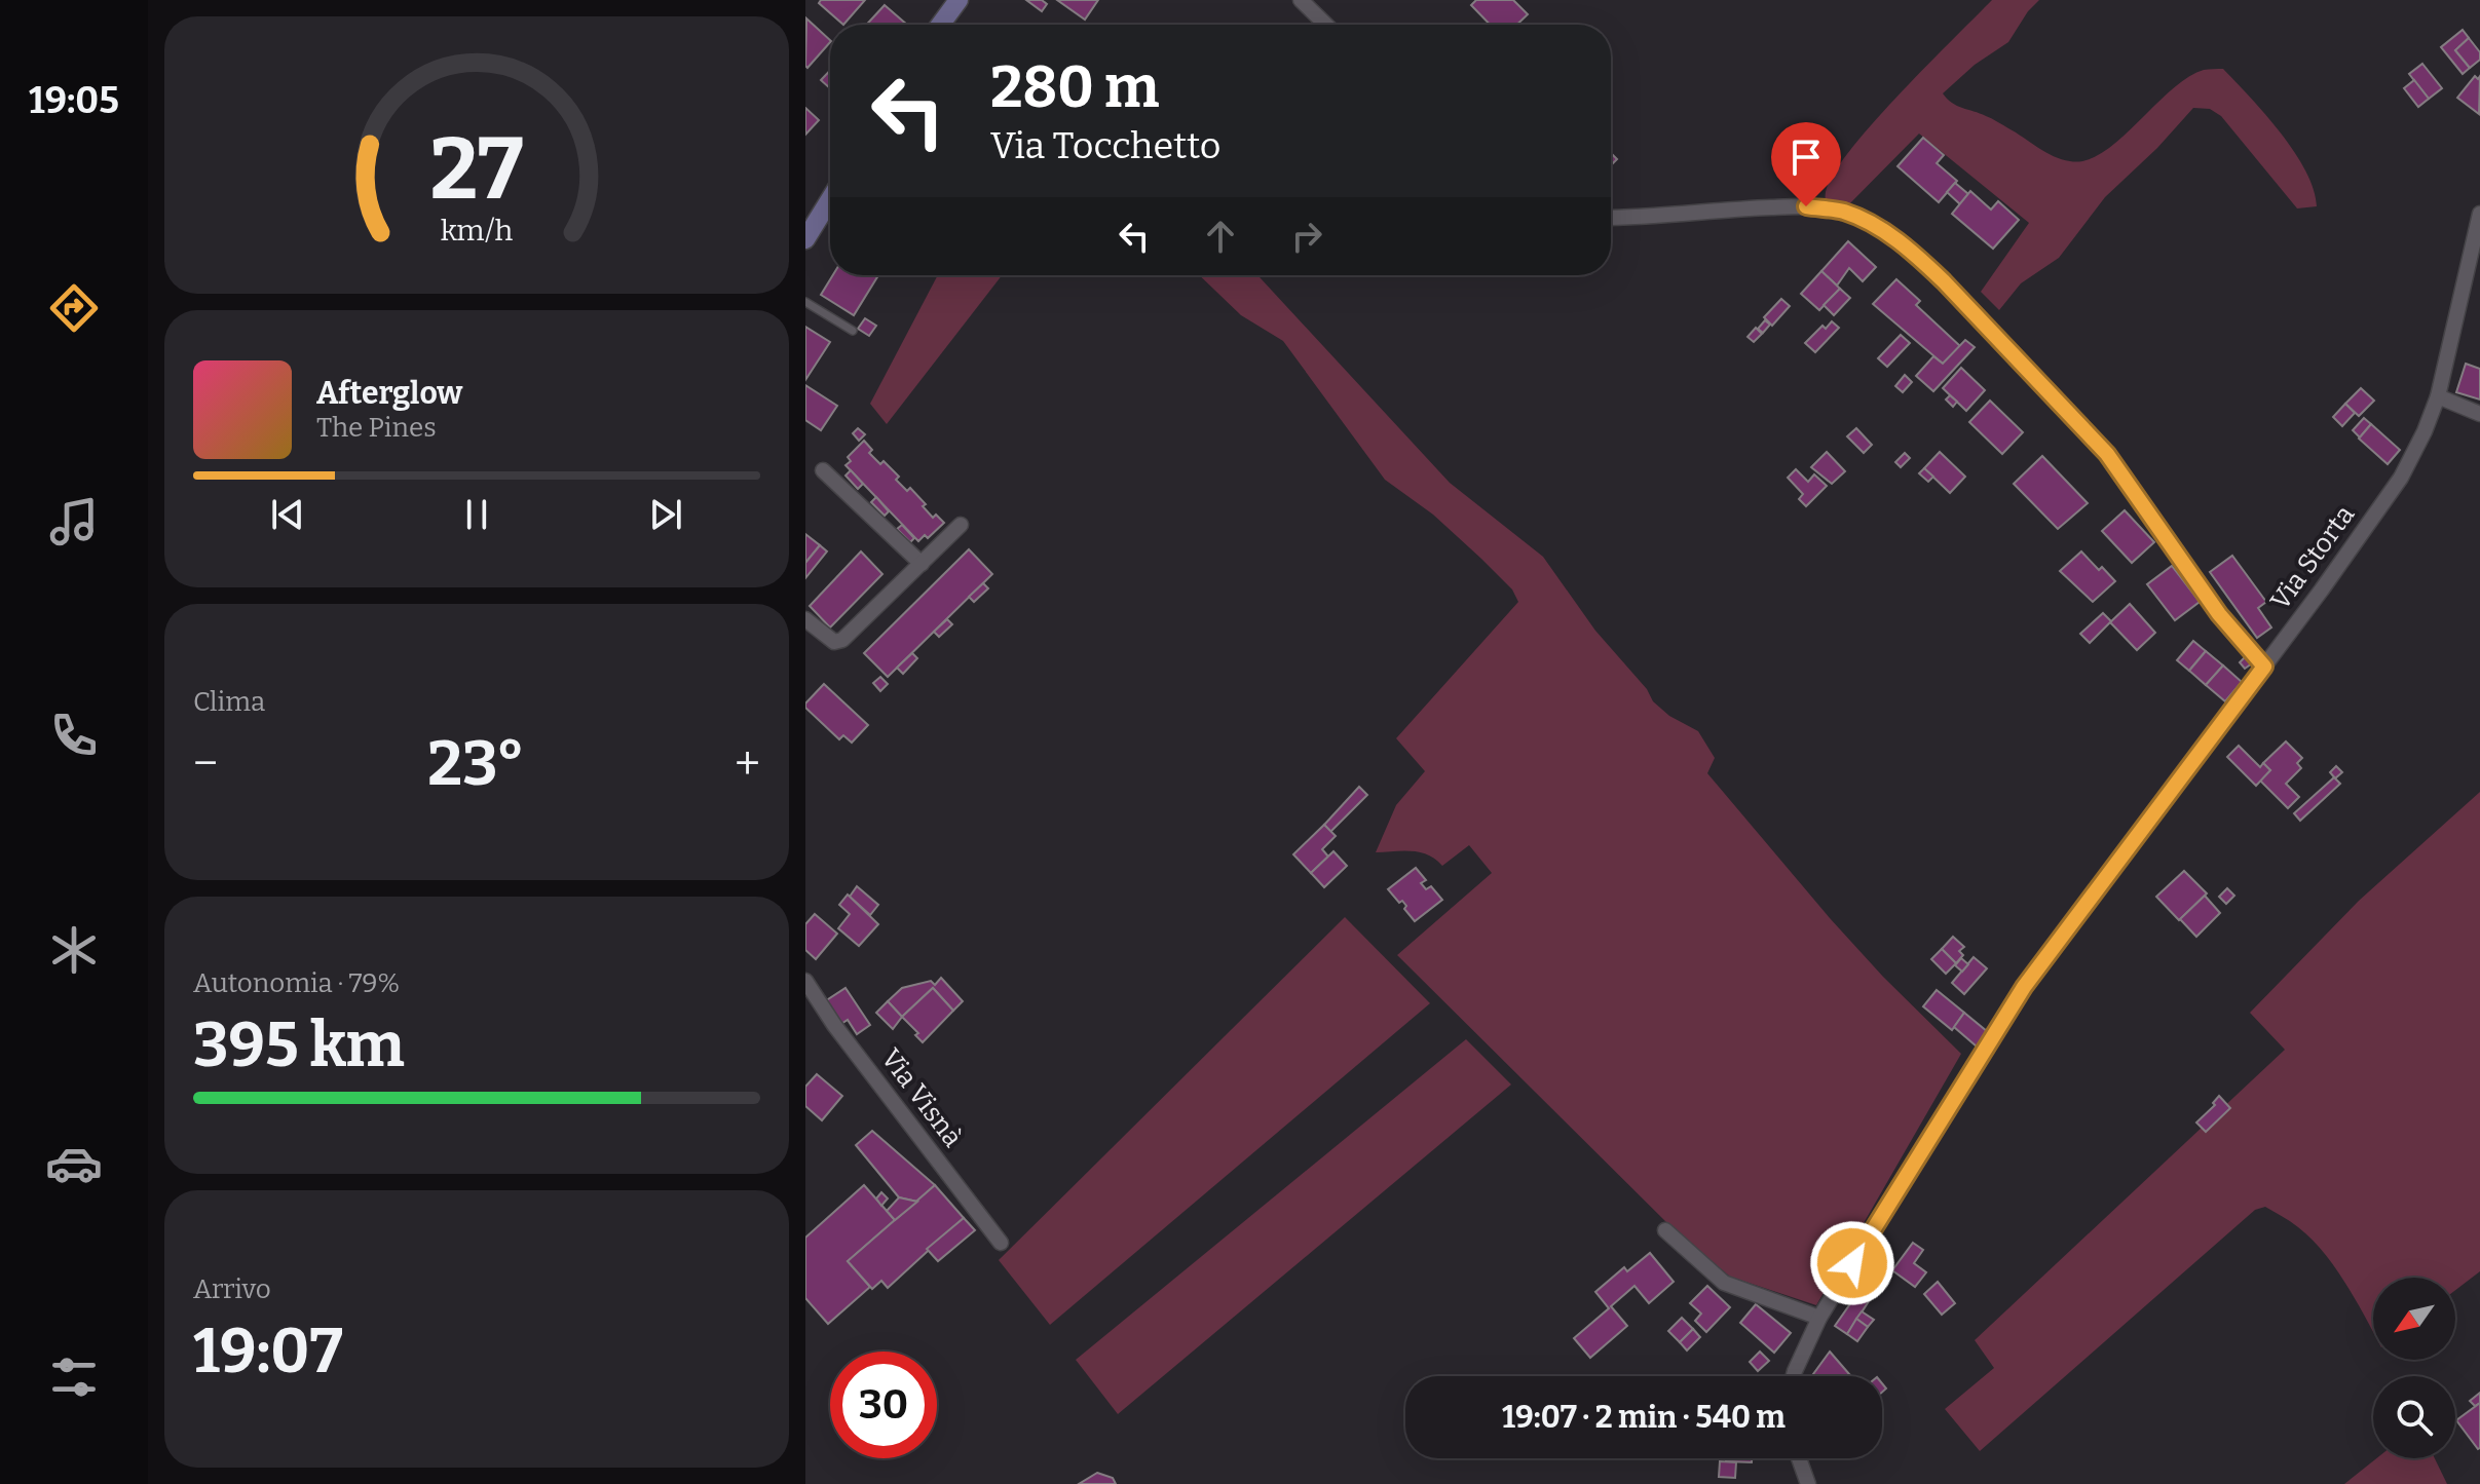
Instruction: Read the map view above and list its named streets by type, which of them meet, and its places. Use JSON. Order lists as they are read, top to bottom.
{
  "streets": {
    "street": ["Via Storta", "Via Visnà"]
  },
  "north": "bottom left",
  "page": {
    "tabs": "19:05",
    "turn": ["280 m", "Via Tocchetto"],
    "song": ["Afterglow", "The Pines"],
    "tile": [
      "Clima",
      ["Autonomia · 79%", "395 km"],
      ["Arrivo", "19:07"]
    ],
    "heat": ["−", "23°", "+"],
    "limit": "30",
    "trip": "19:07 · 2 min · 540 m",
    "gauge": ["27", "km/h"]
  }
}
